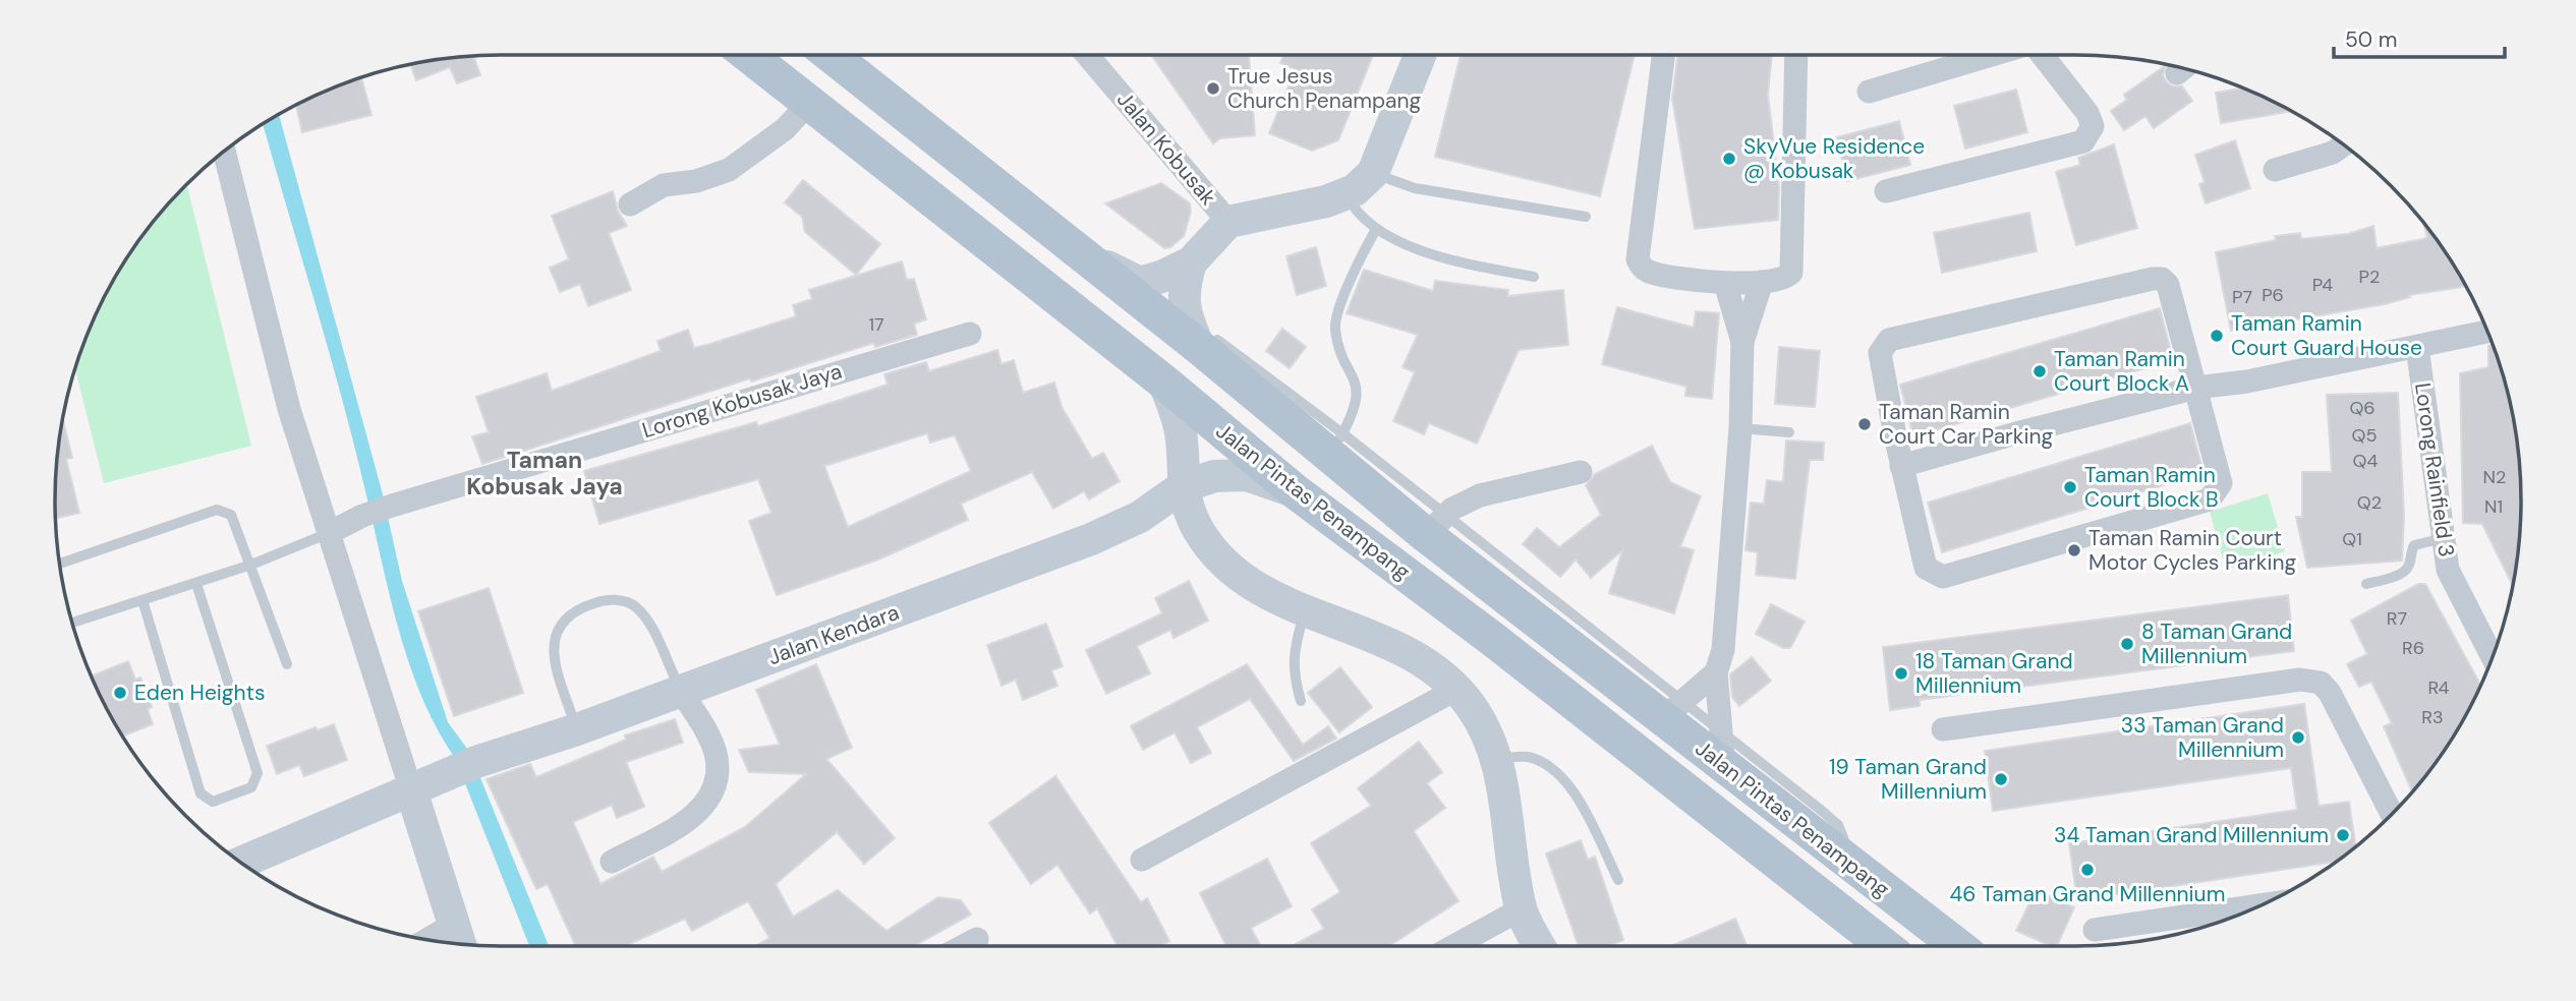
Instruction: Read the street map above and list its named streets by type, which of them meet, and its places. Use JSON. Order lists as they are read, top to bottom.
{
  "streets": {
    "main road": ["Jalan Pintas Penampang"],
    "street": [
      "Jalan Kobusak",
      "Lorong Kobusak Jaya",
      "Lorong Rainfield 3",
      "Jalan Kendara"
    ]
  },
  "crossings": [
    ["Jalan Pintas Penampang", "Jalan Kendara"]
  ],
  "districts": ["Taman Kobusak Jaya"],
  "places": [
    "True Jesus Church Penampang",
    "SkyVue Residence @ Kobusak",
    "Taman Ramin Court Guard House",
    "Taman Ramin Court Block A",
    "Taman Ramin Court Car Parking",
    "Taman Ramin Court Block B",
    "Taman Ramin Court Motor Cycles Parking",
    "8 Taman Grand Millennium",
    "18 Taman Grand Millennium",
    "Eden Heights",
    "33 Taman Grand Millennium",
    "19 Taman Grand Millennium",
    "34 Taman Grand Millennium",
    "46 Taman Grand Millennium"
  ],
  "house_numbers": [
    "P2",
    "P4",
    "P6",
    "P7",
    "17",
    "Q6",
    "Q5",
    "Q4",
    "N2",
    "Q2",
    "N1",
    "Q1",
    "R7",
    "R6",
    "R4",
    "R3"
  ],
  "scale_bar": "50 m"
}
